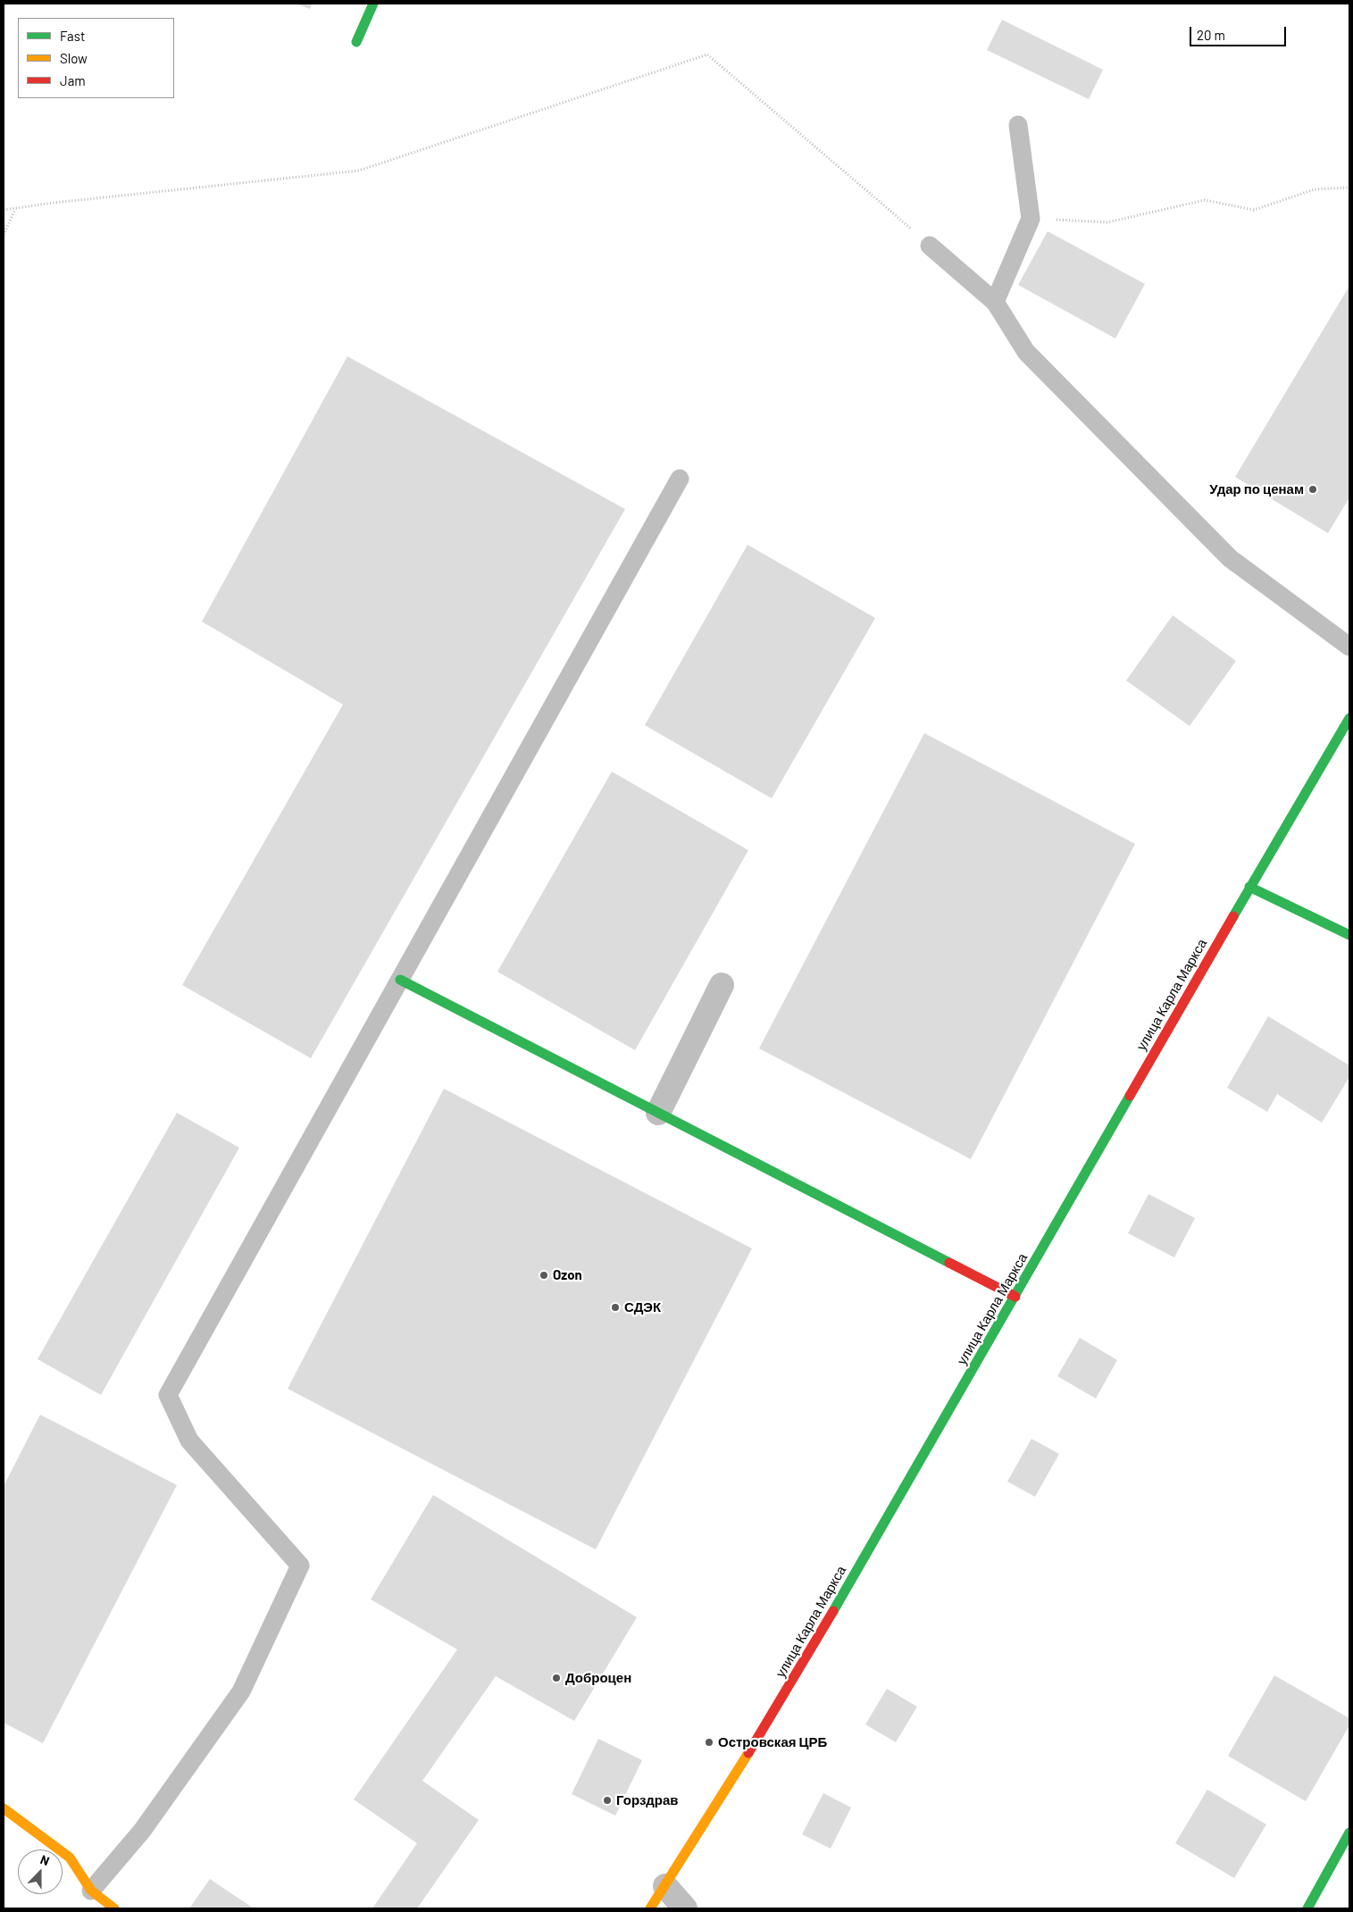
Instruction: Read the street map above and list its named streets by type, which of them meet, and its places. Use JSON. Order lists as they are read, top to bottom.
{
  "streets": {
    "main road": ["улица Карла Маркса"]
  },
  "places": [
    "Удар по ценам",
    "Ozon",
    "СДЭК",
    "Доброцен",
    "Островская ЦРБ",
    "Горздрав"
  ],
  "legend": ["Fast", "Slow", "Jam"],
  "scale_bar": "20 m",
  "north": "top"
}
